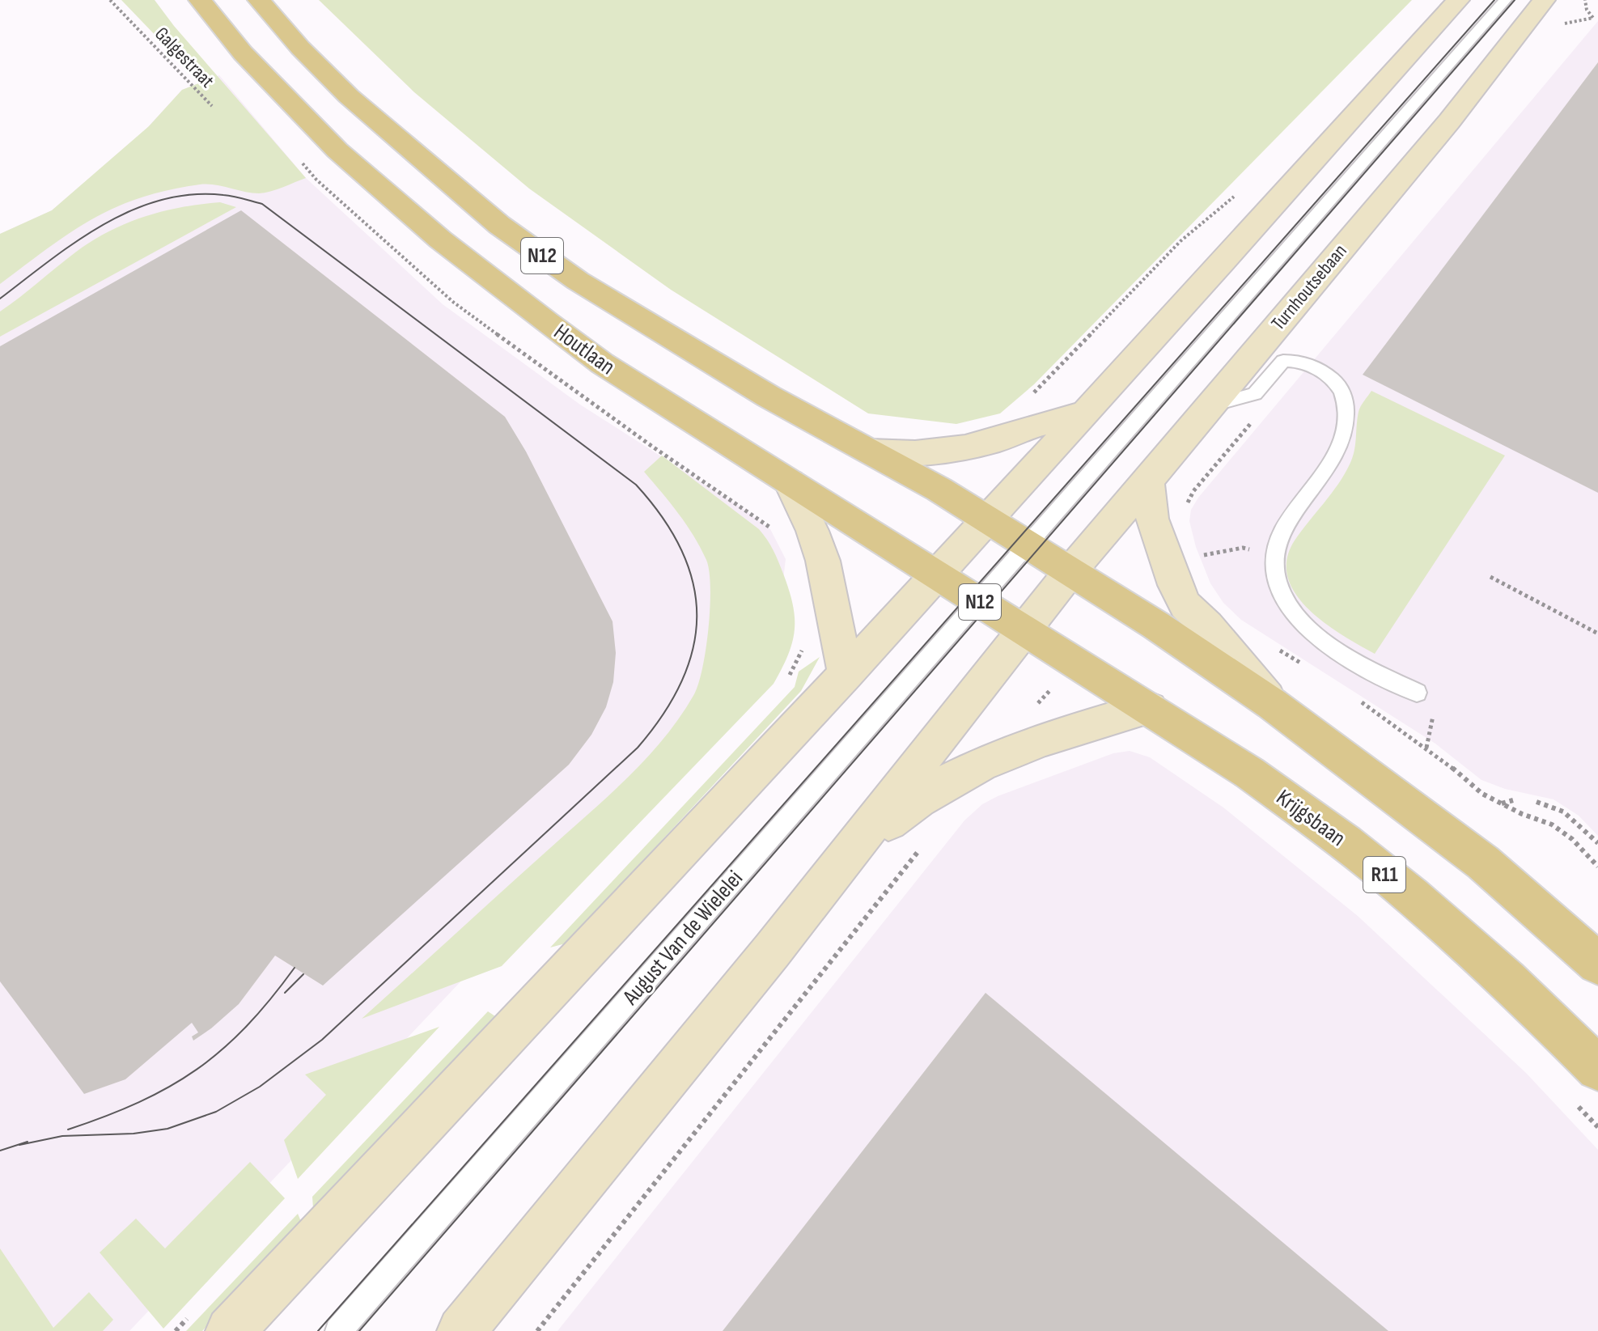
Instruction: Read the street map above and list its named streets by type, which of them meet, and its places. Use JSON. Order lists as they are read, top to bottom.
{
  "streets": {
    "main road": [
      "N12",
      "Turnhoutsebaan",
      "Houtlaan",
      "Krijgsbaan",
      "R11"
    ],
    "lane": ["August Van de Wielelei"],
    "path": ["Galgestraat"]
  },
  "crossings": [
    ["N12", "Turnhoutsebaan"],
    ["N12", "Houtlaan"],
    ["N12", "Krijgsbaan"],
    ["N12", "August Van de Wielelei"],
    ["Turnhoutsebaan", "August Van de Wielelei"],
    ["Houtlaan", "Krijgsbaan"],
    ["Houtlaan", "August Van de Wielelei"]
  ]
}
